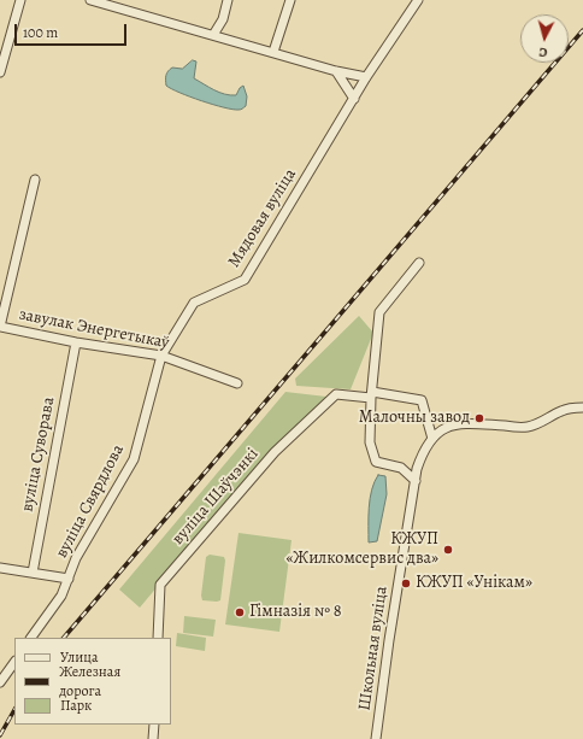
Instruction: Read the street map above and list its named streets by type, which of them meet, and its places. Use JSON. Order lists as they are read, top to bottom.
{
  "streets": {
    "street": [
      "Мядовая вуліца",
      "завулак Энергетыкаў",
      "вуліца Суворава",
      "вуліца Шаўчэнкі",
      "вуліца Свярдлова",
      "Школьная вуліца"
    ]
  },
  "crossings": [
    ["Мядовая вуліца", "завулак Энергетыкаў"],
    ["Мядовая вуліца", "вуліца Свярдлова"],
    ["завулак Энергетыкаў", "вуліца Суворава"],
    ["завулак Энергетыкаў", "вуліца Свярдлова"]
  ],
  "places": [
    "Малочны завод",
    "КЖУП «Жилкомсервис два»",
    "КЖУП «Унікам»",
    "Гімназія № 8"
  ],
  "legend": ["Улица", "Железная дорога", "Парк"],
  "scale_bar": "100 m",
  "north": "bottom"
}
